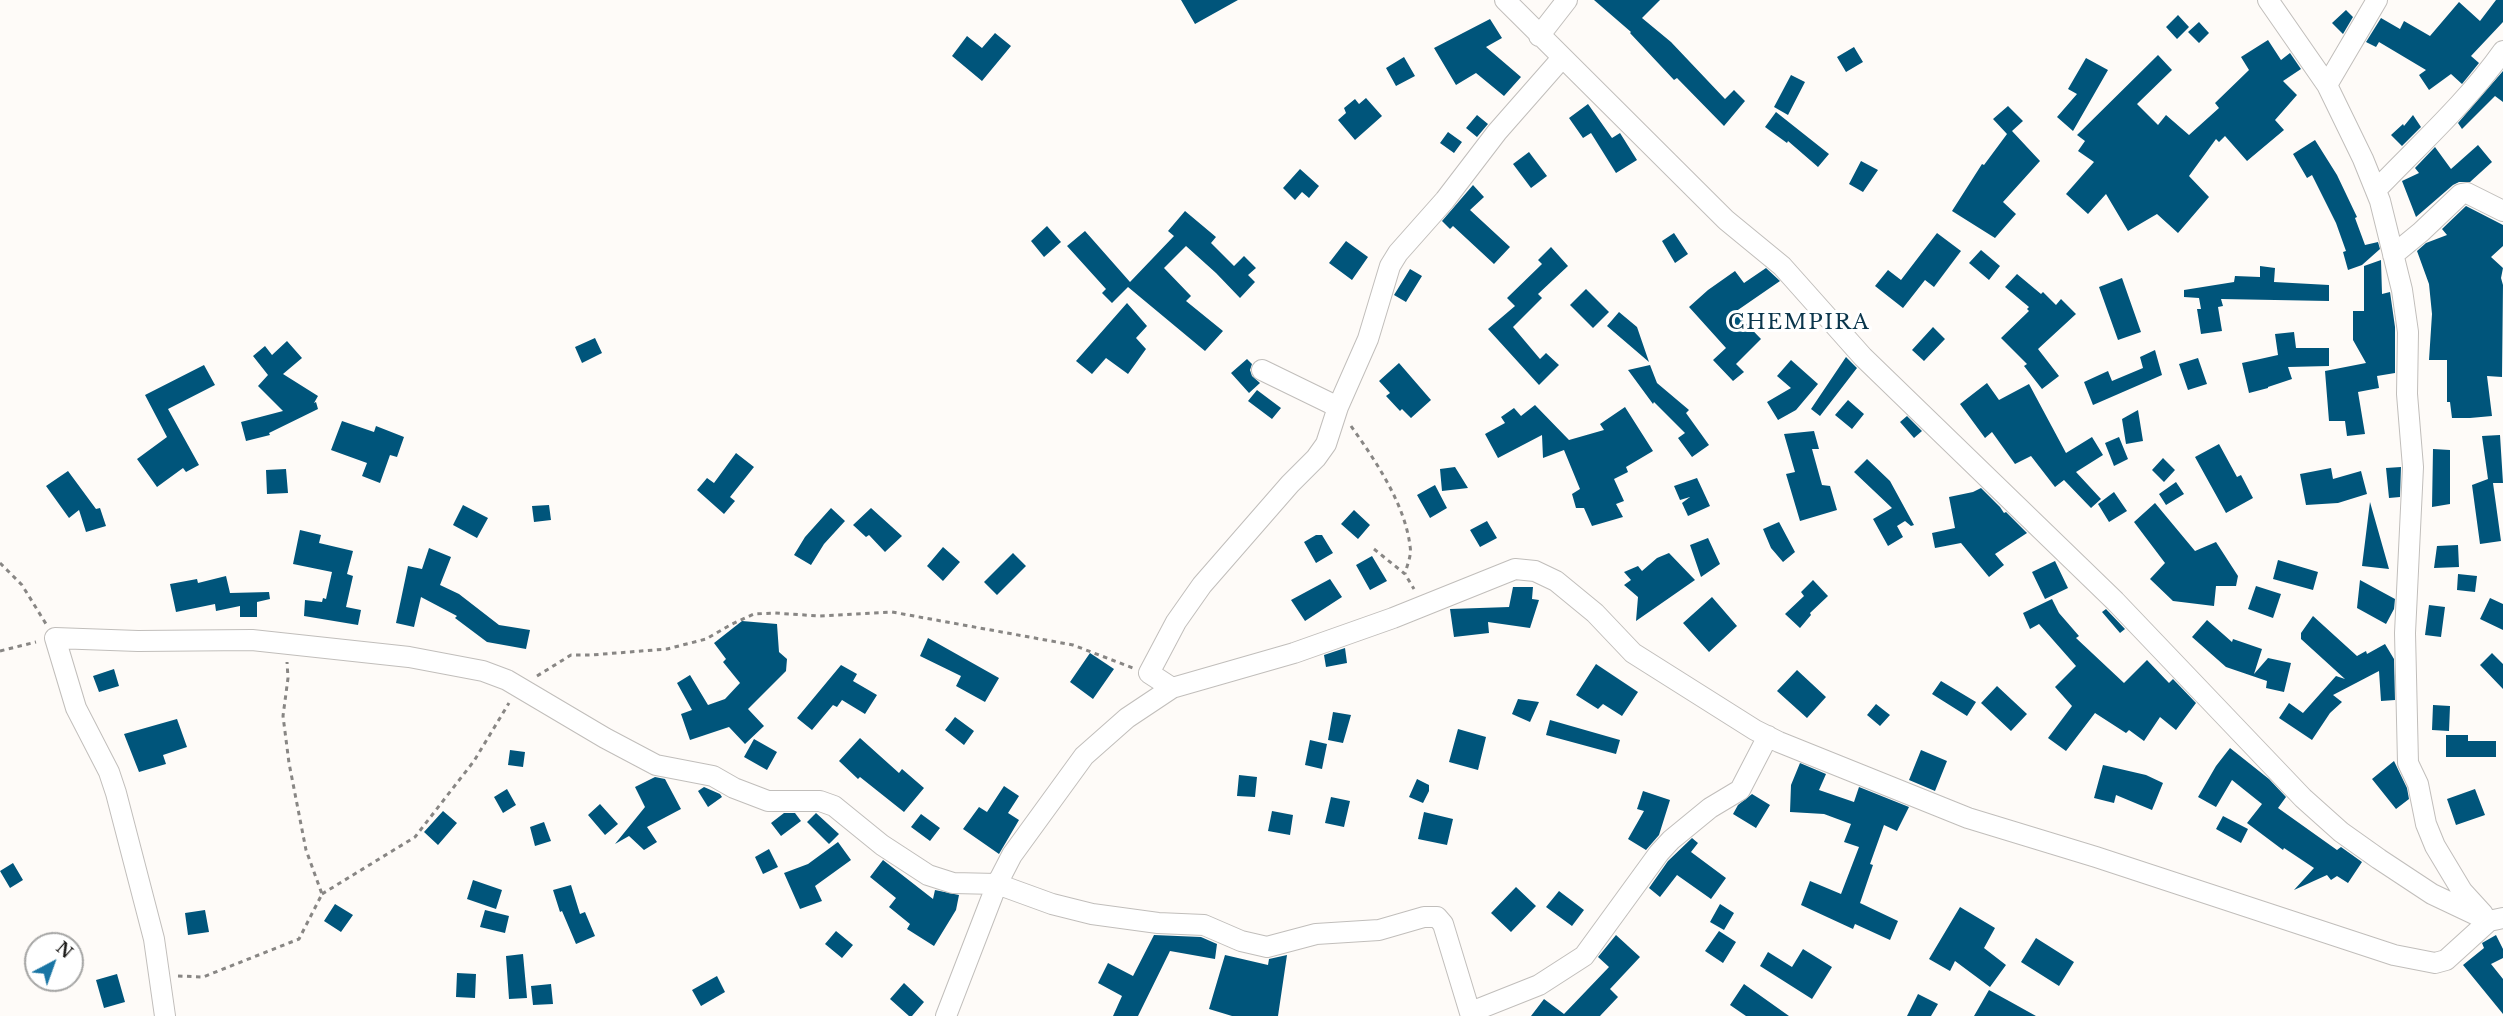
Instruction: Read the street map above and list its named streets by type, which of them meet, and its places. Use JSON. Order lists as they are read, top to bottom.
{
  "districts": ["CHEMPIRA"],
  "north": "top right"
}
